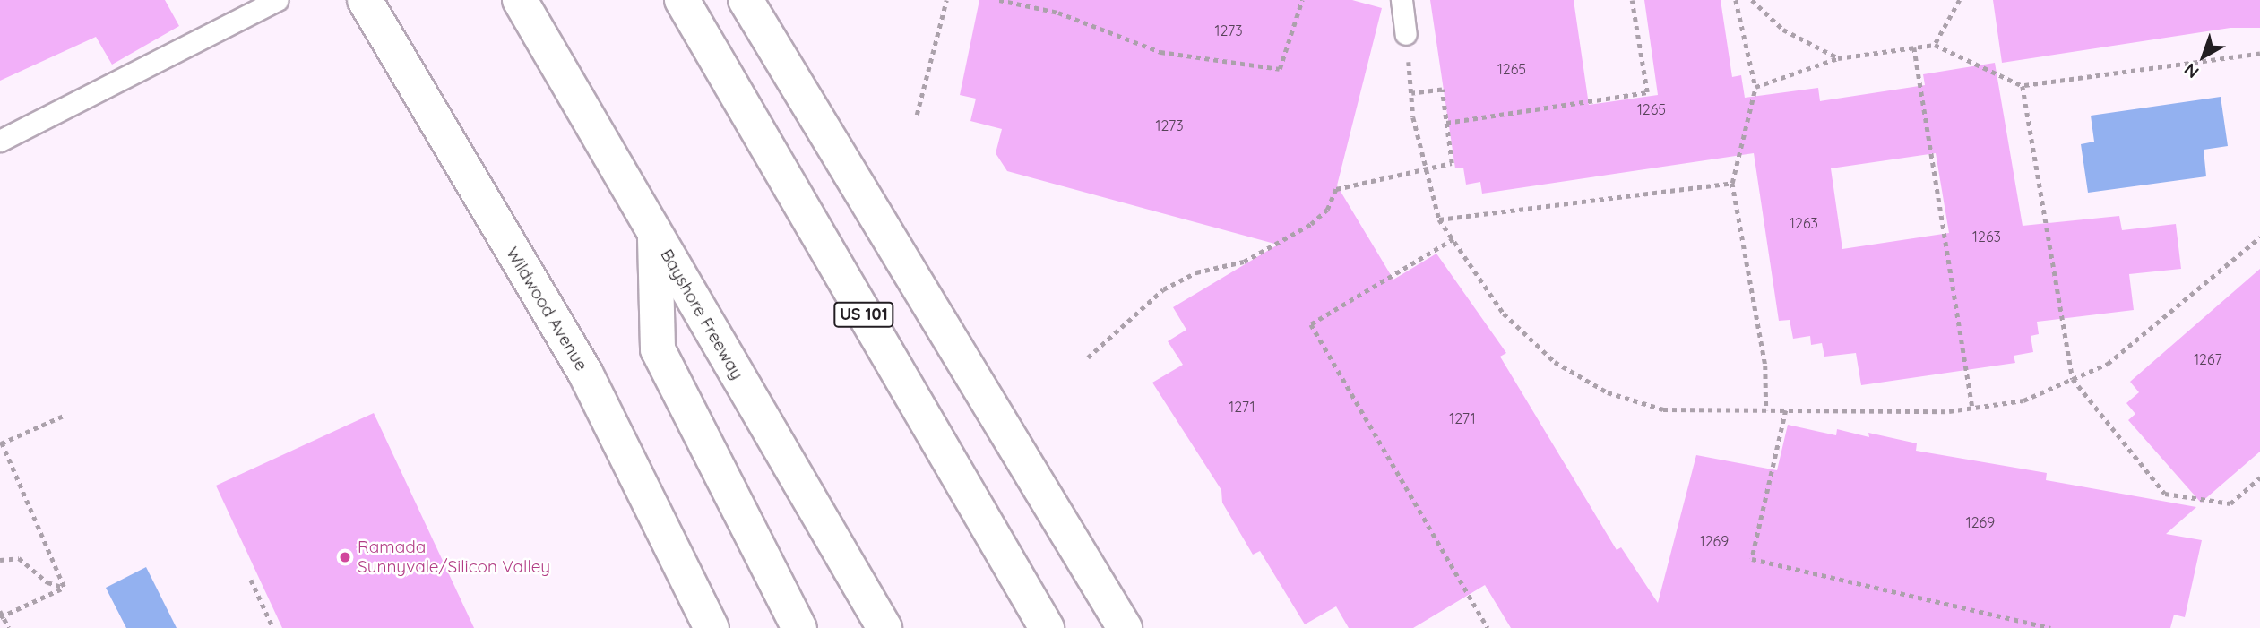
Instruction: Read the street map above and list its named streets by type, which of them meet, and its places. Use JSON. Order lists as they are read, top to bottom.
{
  "streets": {
    "main road": ["Wildwood Avenue", "Bayshore Freeway", "US 101"]
  },
  "places": ["Ramada Sunnyvale/Silicon Valley"],
  "house_numbers": [
    "1273",
    "1265",
    "1265",
    "1273",
    "1263",
    "1263",
    "1267",
    "1271",
    "1271",
    "1269",
    "1269"
  ],
  "north": "bottom left"
}
